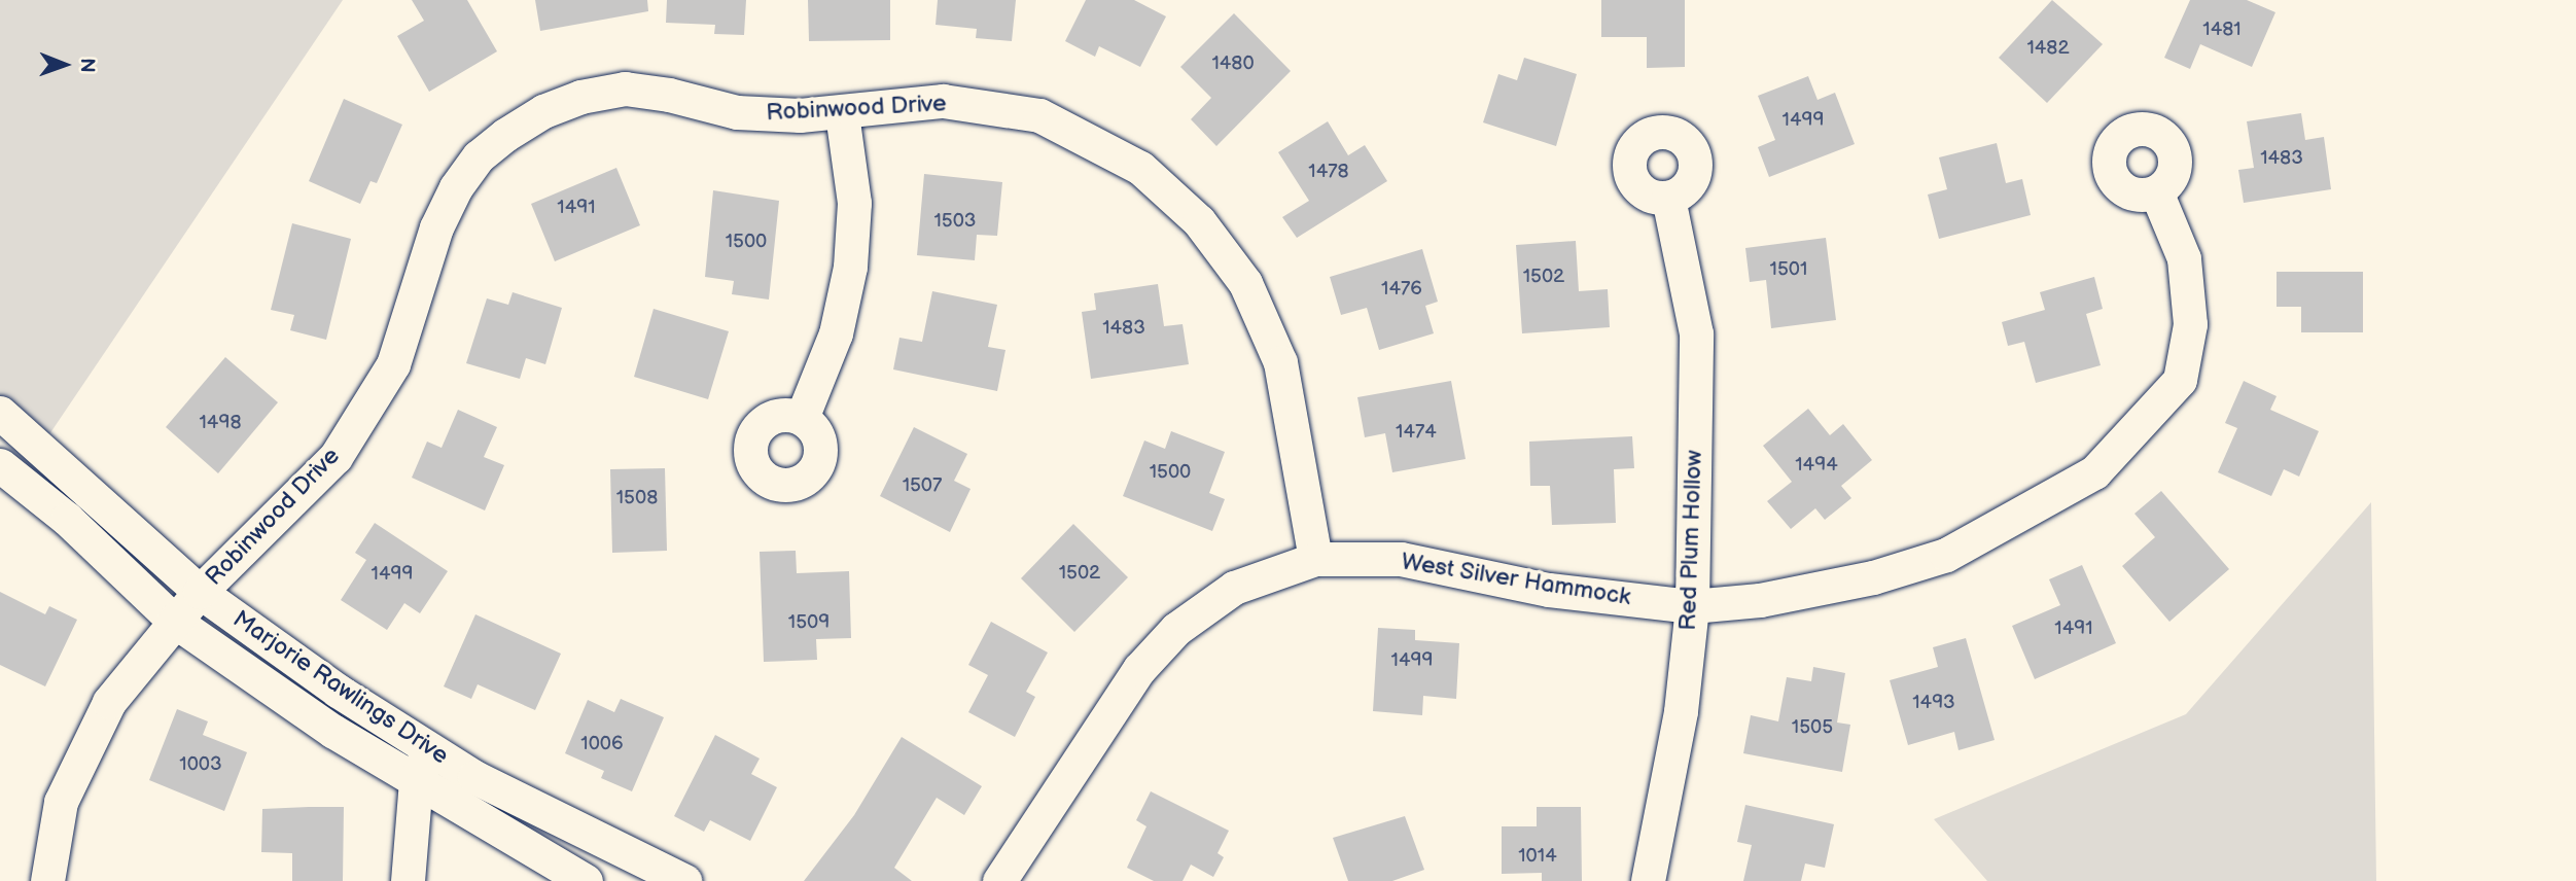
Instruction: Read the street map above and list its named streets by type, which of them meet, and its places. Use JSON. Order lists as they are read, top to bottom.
{
  "streets": {
    "street": [
      "Robinwood Drive",
      "Red Plum Hollow",
      "West Silver Hammock",
      "Marjorie Rawlings Drive"
    ]
  },
  "crossings": [
    ["Robinwood Drive", "West Silver Hammock"],
    ["Robinwood Drive", "Marjorie Rawlings Drive"],
    ["Red Plum Hollow", "West Silver Hammock"]
  ],
  "house_numbers": [
    "1481",
    "1482",
    "1480",
    "1499",
    "1483",
    "1478",
    "1491",
    "1503",
    "1500",
    "1501",
    "1502",
    "1476",
    "1483",
    "1498",
    "1474",
    "1494",
    "1500",
    "1507",
    "1508",
    "1502",
    "1499",
    "1509",
    "1491",
    "1499",
    "1493",
    "1505",
    "1006",
    "1003",
    "1014"
  ],
  "north": "right"
}
